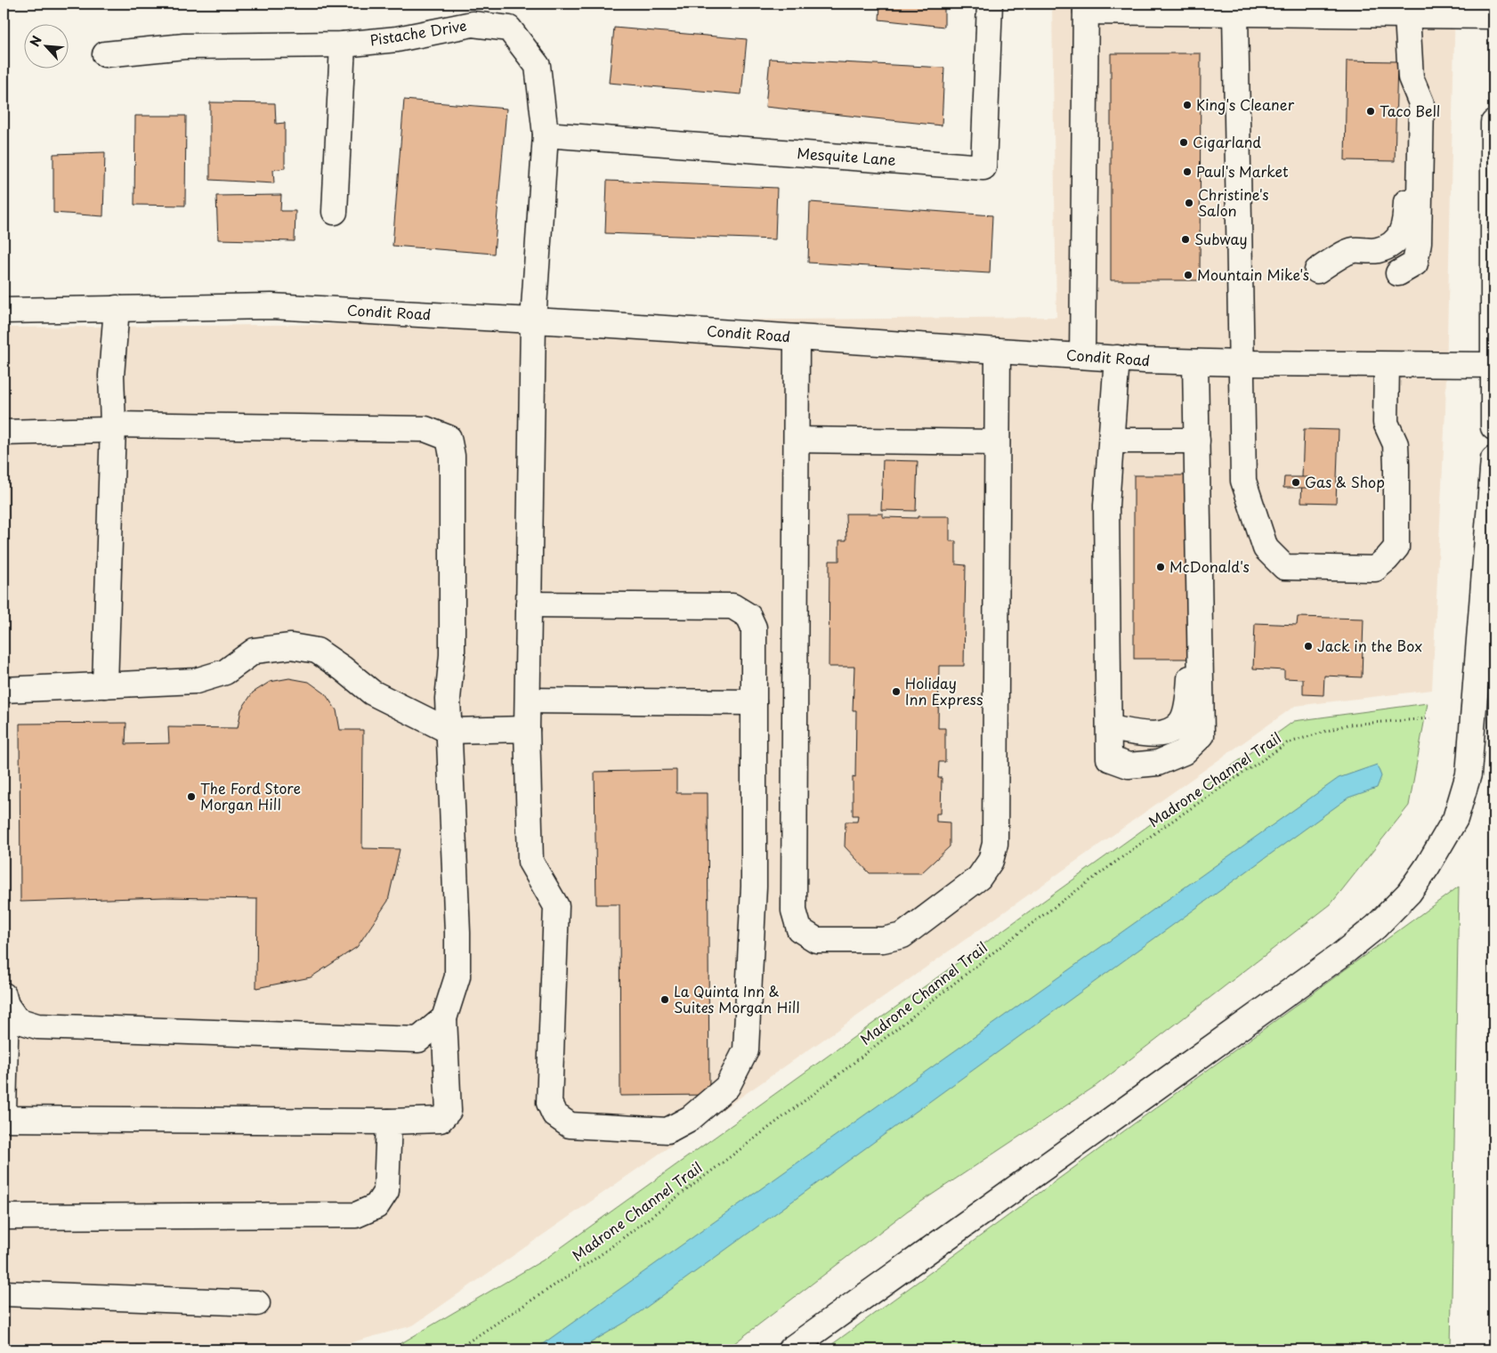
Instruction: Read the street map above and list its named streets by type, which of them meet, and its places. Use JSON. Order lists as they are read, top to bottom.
{
  "streets": {
    "main road": ["Pistache Drive", "Mesquite Lane", "Condit Road"],
    "path": ["Madrone Channel Trail"]
  },
  "crossings": [
    ["Pistache Drive", "Mesquite Lane"],
    ["Pistache Drive", "Condit Road"]
  ],
  "places": [
    "King's Cleaner",
    "Taco Bell",
    "Cigarland",
    "Paul's Market",
    "Christine's Salon",
    "Subway",
    "Mountain Mike's",
    "Gas & Shop",
    "McDonald's",
    "Jack in the Box",
    "Holiday Inn Express",
    "The Ford Store Morgan Hill",
    "La Quinta Inn & Suites Morgan Hill"
  ],
  "north": "top left"
}
